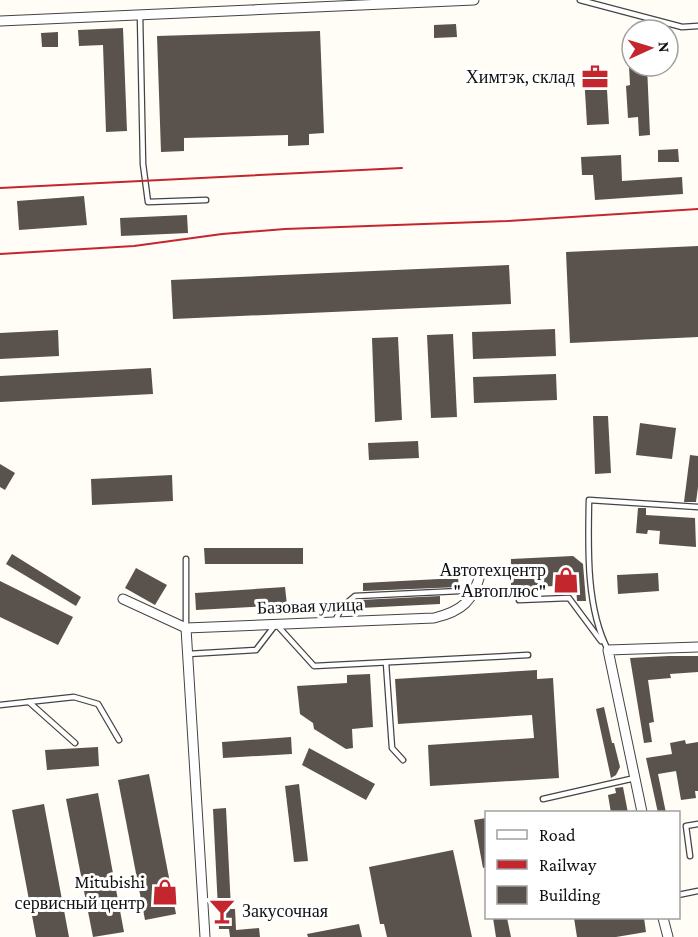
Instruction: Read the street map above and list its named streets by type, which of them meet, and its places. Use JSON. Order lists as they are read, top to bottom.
{
  "streets": {
    "street": ["Базовая улица"]
  },
  "places": {
    "office": ["Химтэк, склад"],
    "shop": ["Автотехцентр \"Автоплюс\"", "Mitubishi сервисный центр"],
    "bar": ["Закусочная"]
  },
  "legend": ["Road", "Railway", "Building"],
  "north": "right"
}
